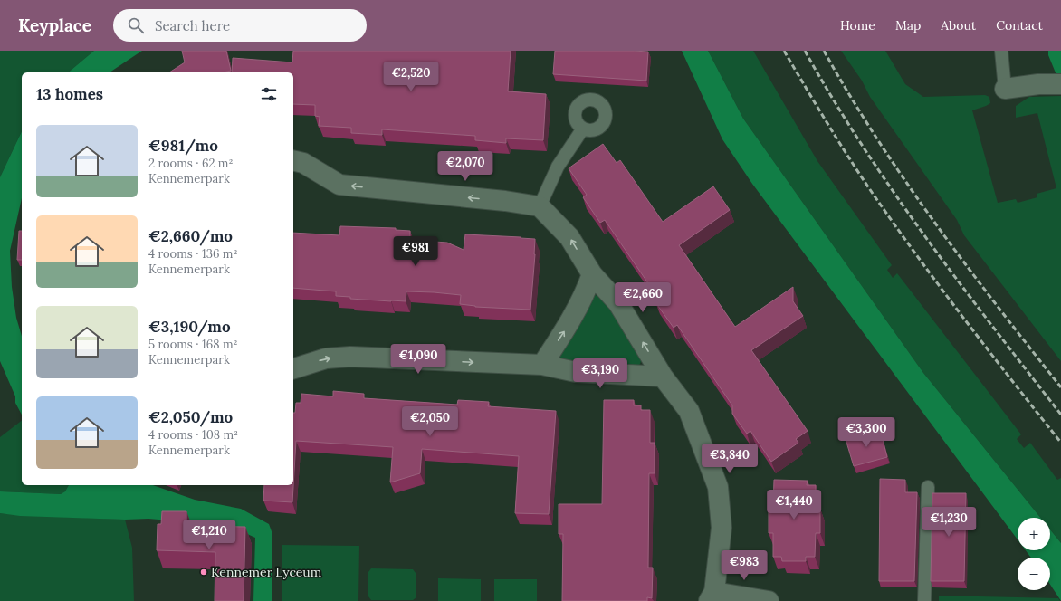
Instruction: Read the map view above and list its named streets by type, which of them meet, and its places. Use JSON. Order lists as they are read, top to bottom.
{
  "places": ["Kennemer Lyceum"],
  "page": {
    "header": "Keyplace",
    "search": "Search here",
    "nav": [
      "Home",
      "Map",
      "About",
      "Contact"
    ],
    "price": [
      "€2,520",
      "€2,070",
      "€981",
      "€2,660",
      "€1,090",
      "€3,190",
      "€2,050",
      "€3,300",
      "€3,840",
      "€1,440",
      "€1,230",
      "€1,210",
      "€983"
    ],
    "heading": "13 homes",
    "list": [
      {
        "name": "€981/mo",
        "note": "2 rooms · 62 m² · Kennemerpark"
      },
      {
        "name": "€2,660/mo",
        "note": "4 rooms · 136 m² · Kennemerpark"
      },
      {
        "name": "€3,190/mo",
        "note": "5 rooms · 168 m² · Kennemerpark"
      },
      {
        "name": "€2,050/mo",
        "note": "4 rooms · 108 m² · Kennemerpark"
      }
    ],
    "map_buttons": ["+", "−"]
  }
}
